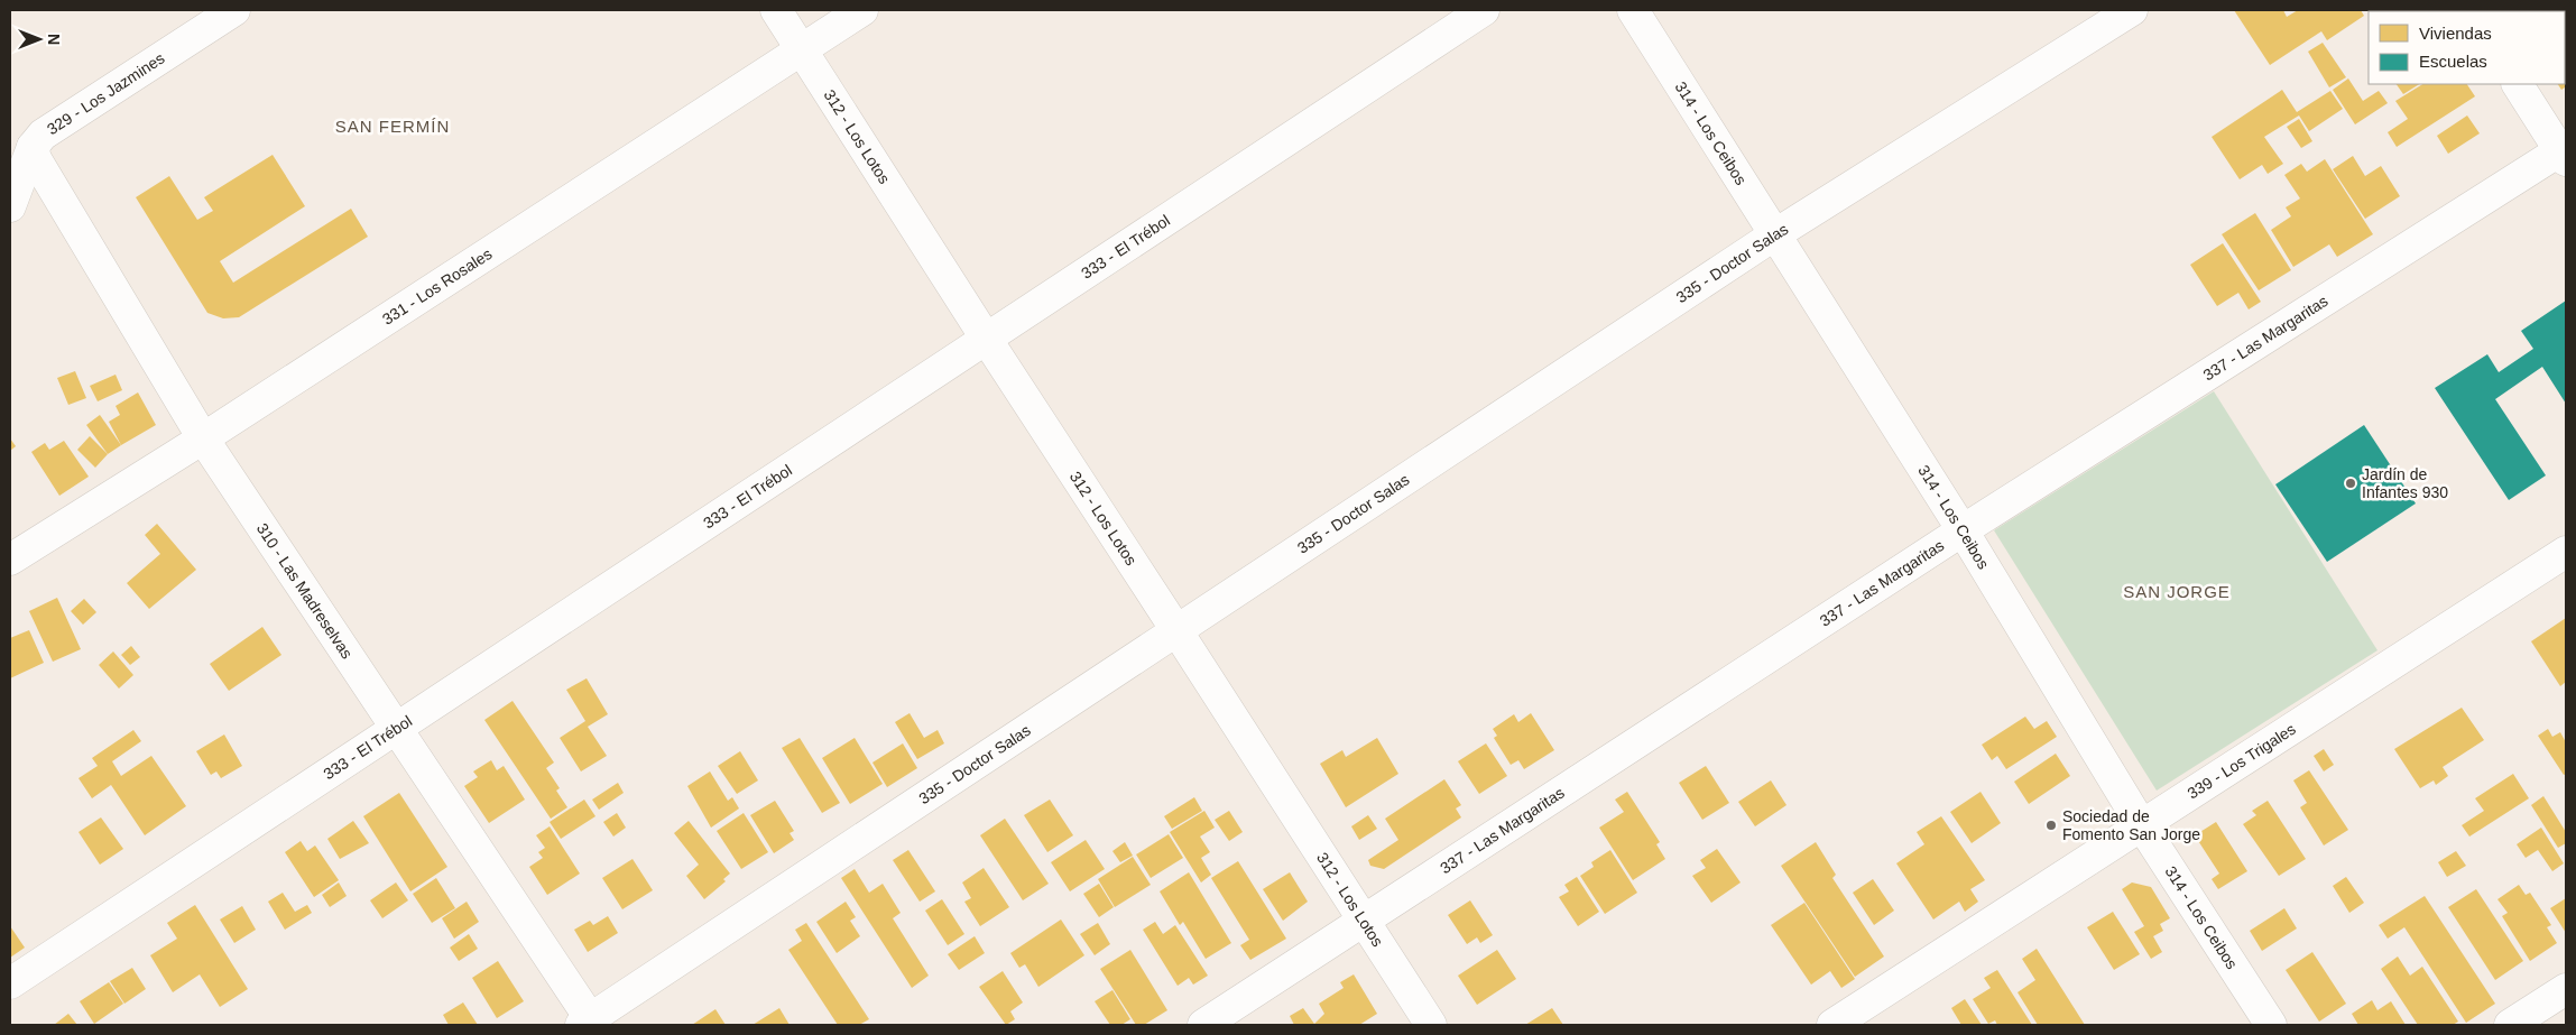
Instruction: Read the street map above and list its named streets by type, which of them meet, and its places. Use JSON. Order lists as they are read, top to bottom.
{
  "streets": {
    "street": [
      "329 - Los Jazmines",
      "314 - Los Ceibos",
      "312 - Los Lotos",
      "333 - El Trébol",
      "335 - Doctor Salas",
      "331 - Los Rosales",
      "337 - Las Margaritas",
      "310 - Las Madreselvas",
      "339 - Los Trigales"
    ]
  },
  "crossings": [
    ["329 - Los Jazmines", "310 - Las Madreselvas"],
    ["314 - Los Ceibos", "335 - Doctor Salas"],
    ["314 - Los Ceibos", "337 - Las Margaritas"],
    ["314 - Los Ceibos", "339 - Los Trigales"],
    ["312 - Los Lotos", "333 - El Trébol"],
    ["312 - Los Lotos", "335 - Doctor Salas"],
    ["312 - Los Lotos", "331 - Los Rosales"],
    ["312 - Los Lotos", "337 - Las Margaritas"],
    ["333 - El Trébol", "310 - Las Madreselvas"],
    ["335 - Doctor Salas", "310 - Las Madreselvas"],
    ["331 - Los Rosales", "310 - Las Madreselvas"]
  ],
  "districts": ["SAN FERMÍN", "SAN JORGE"],
  "places": ["Jardín de Infantes 930", "Sociedad de Fomento San Jorge"],
  "legend": ["Viviendas", "Escuelas"],
  "north": "right"
}
